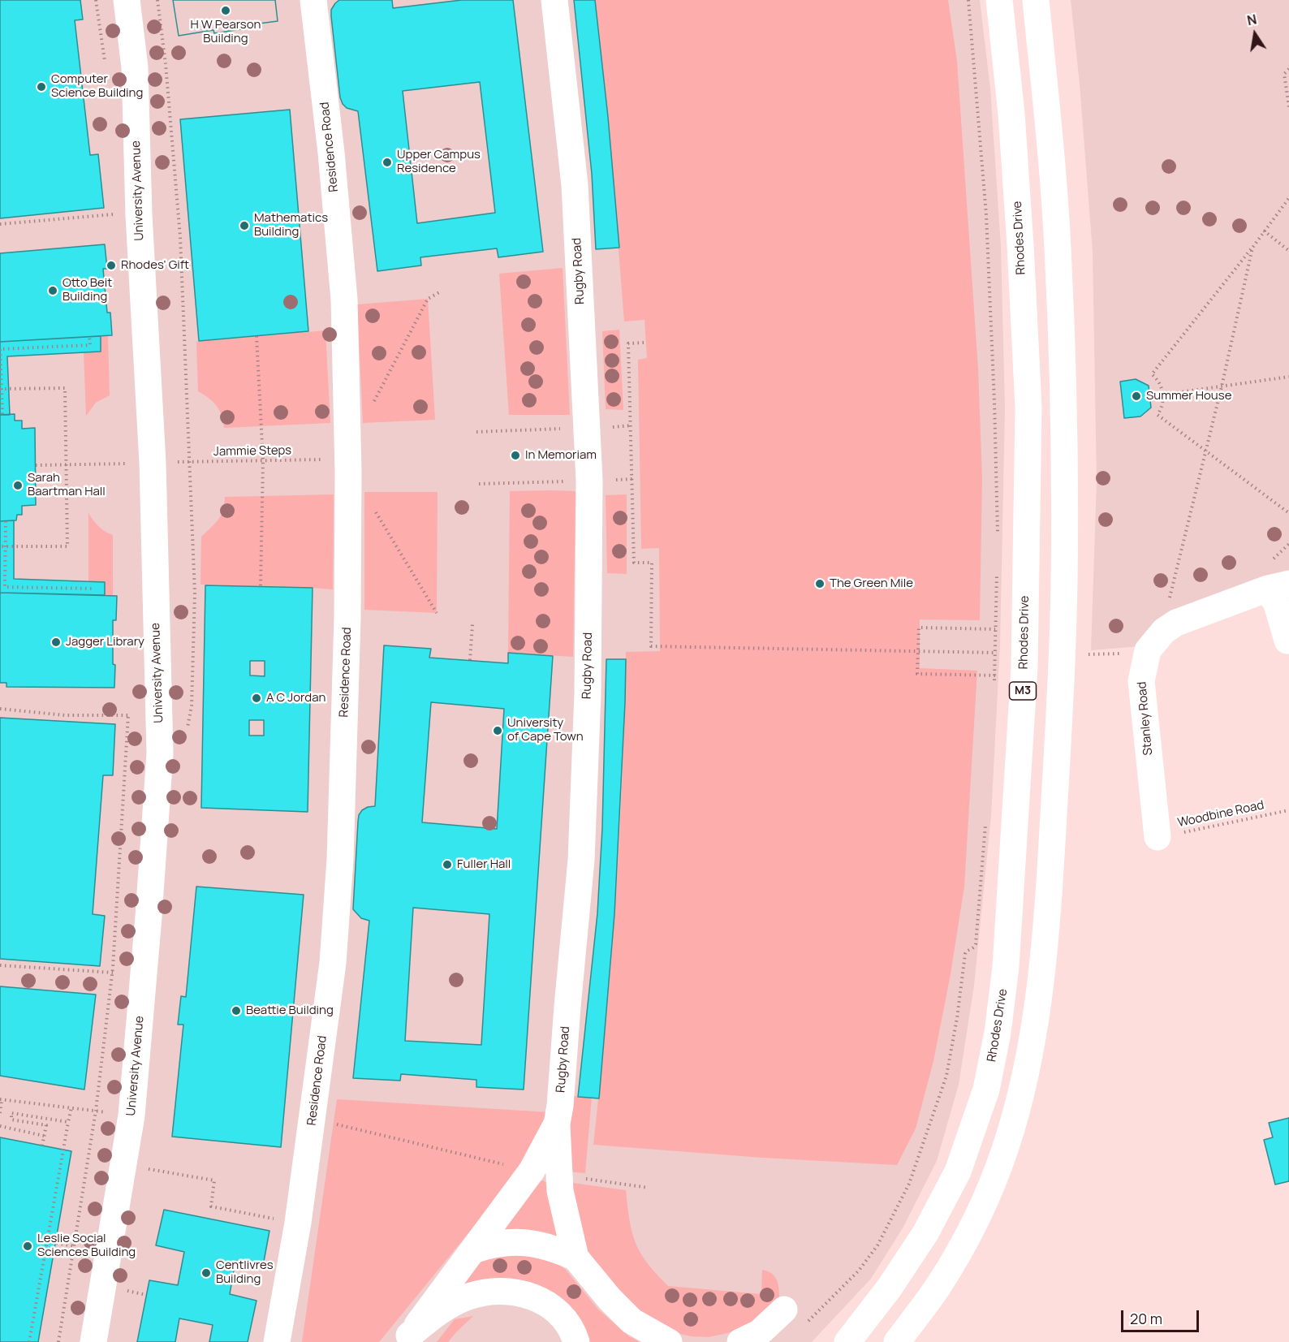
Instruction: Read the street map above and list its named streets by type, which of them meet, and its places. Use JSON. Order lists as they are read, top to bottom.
{
  "streets": {
    "main road": [
      "Residence Road",
      "University Avenue",
      "Rhodes Drive",
      "Rugby Road",
      "M3",
      "Stanley Road"
    ],
    "path": ["Jammie Steps", "Woodbine Road"]
  },
  "crossings": [
    ["Stanley Road", "Woodbine Road"]
  ],
  "places": [
    "H W Pearson Building",
    "Computer Science Building",
    "Upper Campus Residence",
    "Mathematics Building",
    "Rhodes' Gift",
    "Otto Beit Building",
    "Summer House",
    "In Memoriam",
    "Sarah Baartman Hall",
    "The Green Mile",
    "Jagger Library",
    "A C Jordan",
    "University of Cape Town",
    "Fuller Hall",
    "Beattie Building",
    "Leslie Social Sciences Building",
    "Centlivres Building"
  ],
  "scale_bar": "20 m",
  "north": "top"
}
